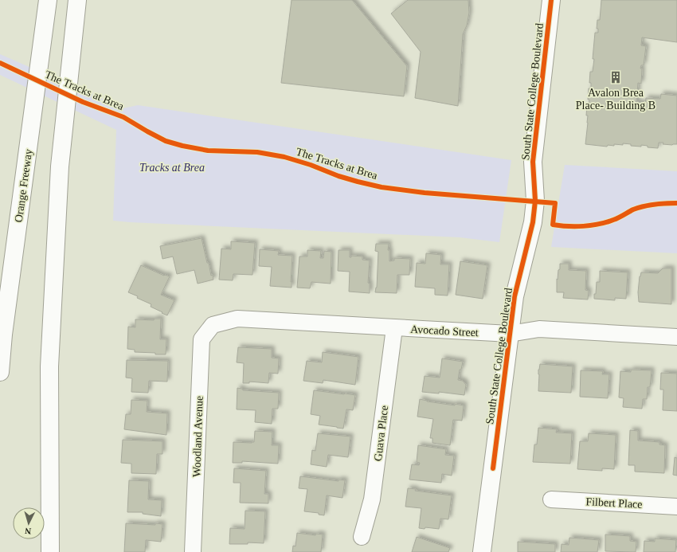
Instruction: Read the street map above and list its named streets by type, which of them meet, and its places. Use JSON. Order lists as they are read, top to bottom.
{
  "streets": {
    "main road": ["South State College Boulevard", "Orange Freeway"],
    "street": [
      "Avocado Street",
      "Guava Place",
      "Woodland Avenue",
      "Filbert Place"
    ],
    "cycle path": ["The Tracks at Brea"]
  },
  "crossings": [
    ["South State College Boulevard", "Avocado Street"],
    ["Avocado Street", "Guava Place"],
    ["Avocado Street", "Woodland Avenue"]
  ],
  "parks": ["Tracks at Brea"],
  "places": {
    "building": ["Avalon Brea Place- Building B"]
  },
  "north": "bottom"
}
